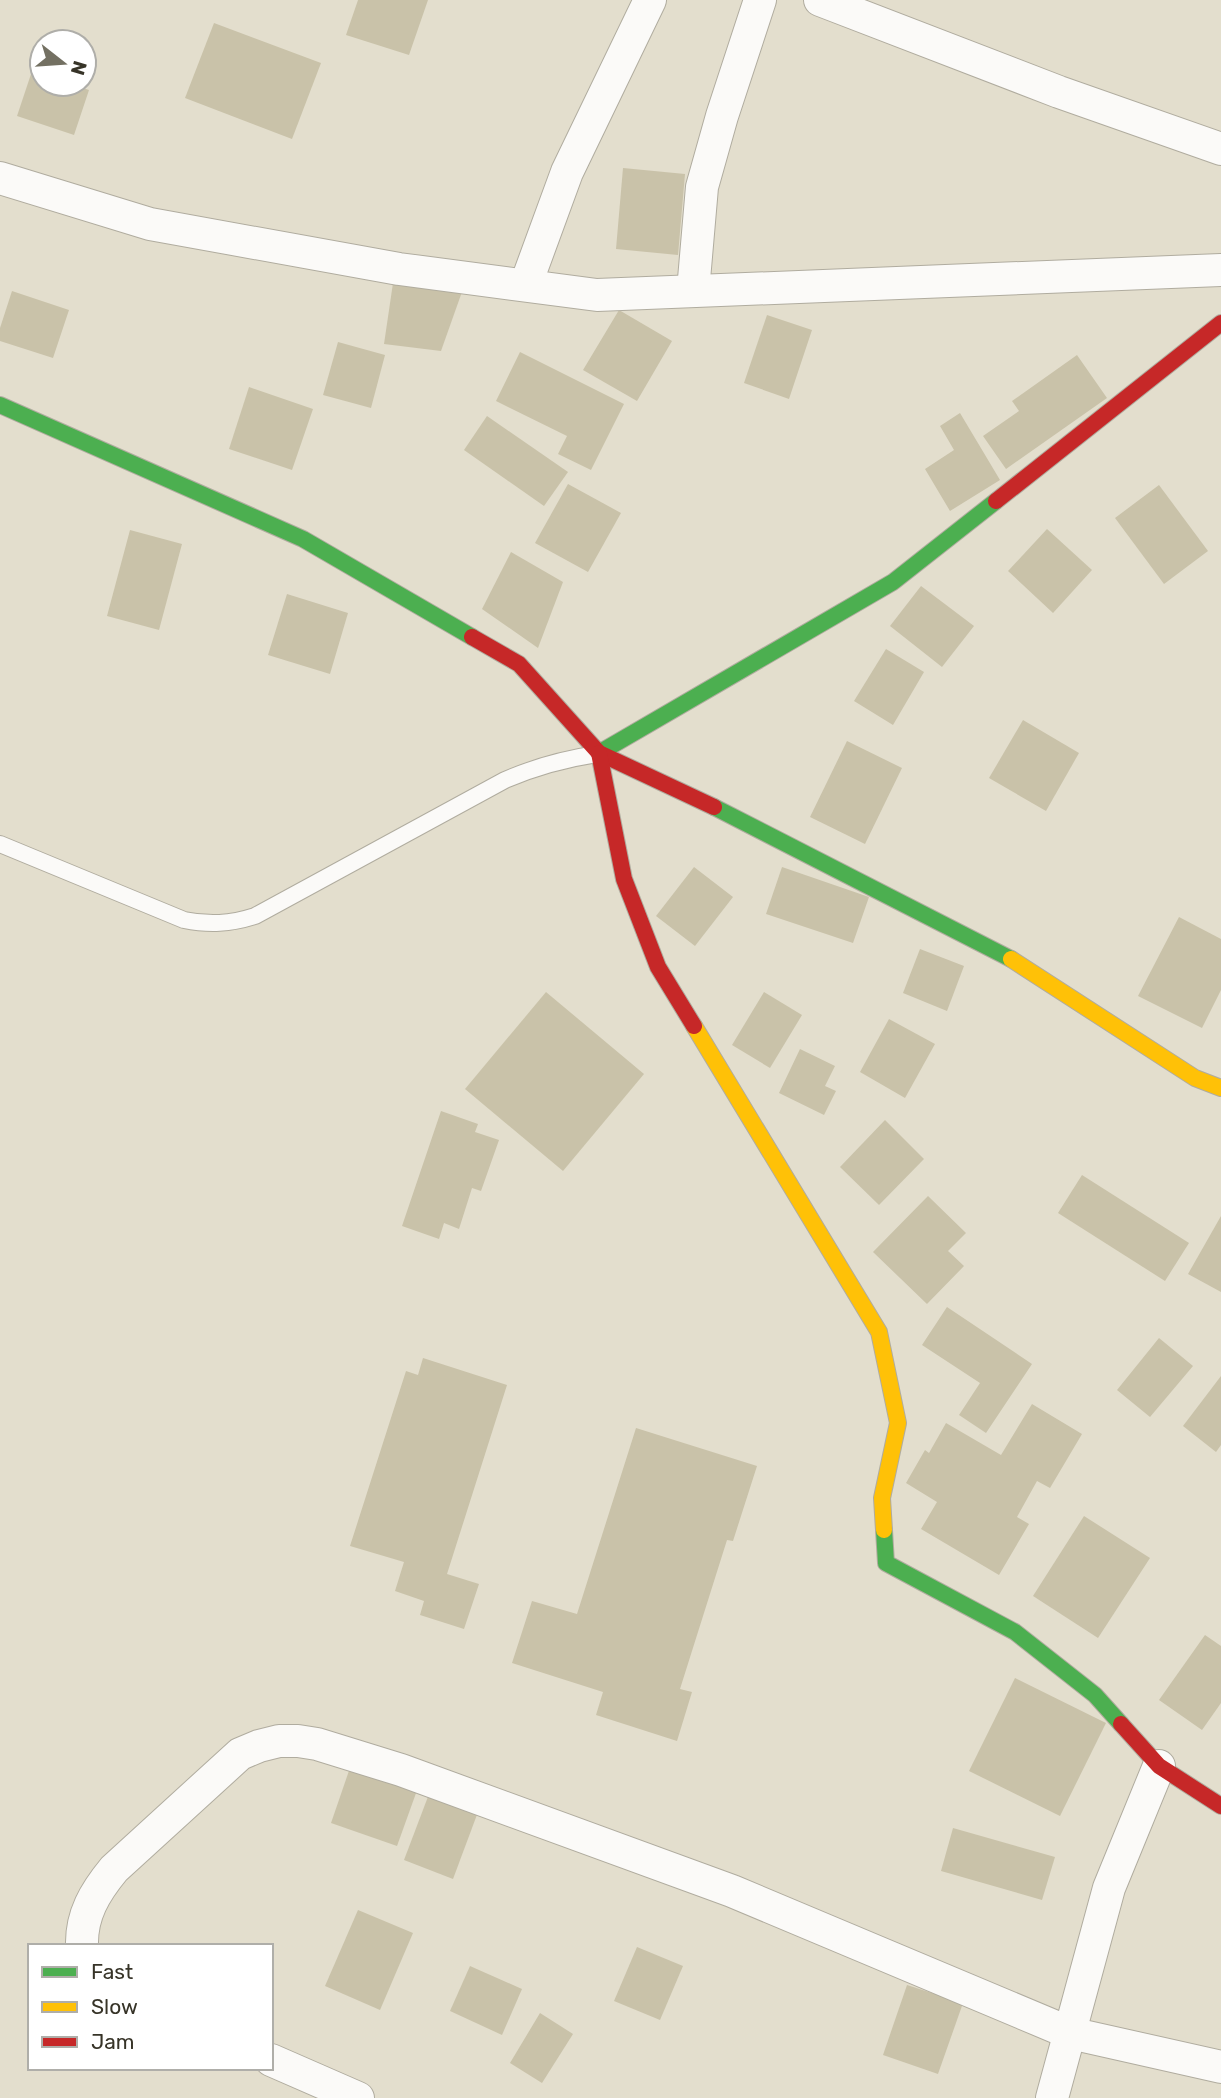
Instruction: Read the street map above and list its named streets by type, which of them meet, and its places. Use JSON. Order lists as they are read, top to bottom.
{
  "legend": ["Fast", "Slow", "Jam"],
  "north": "right"
}
